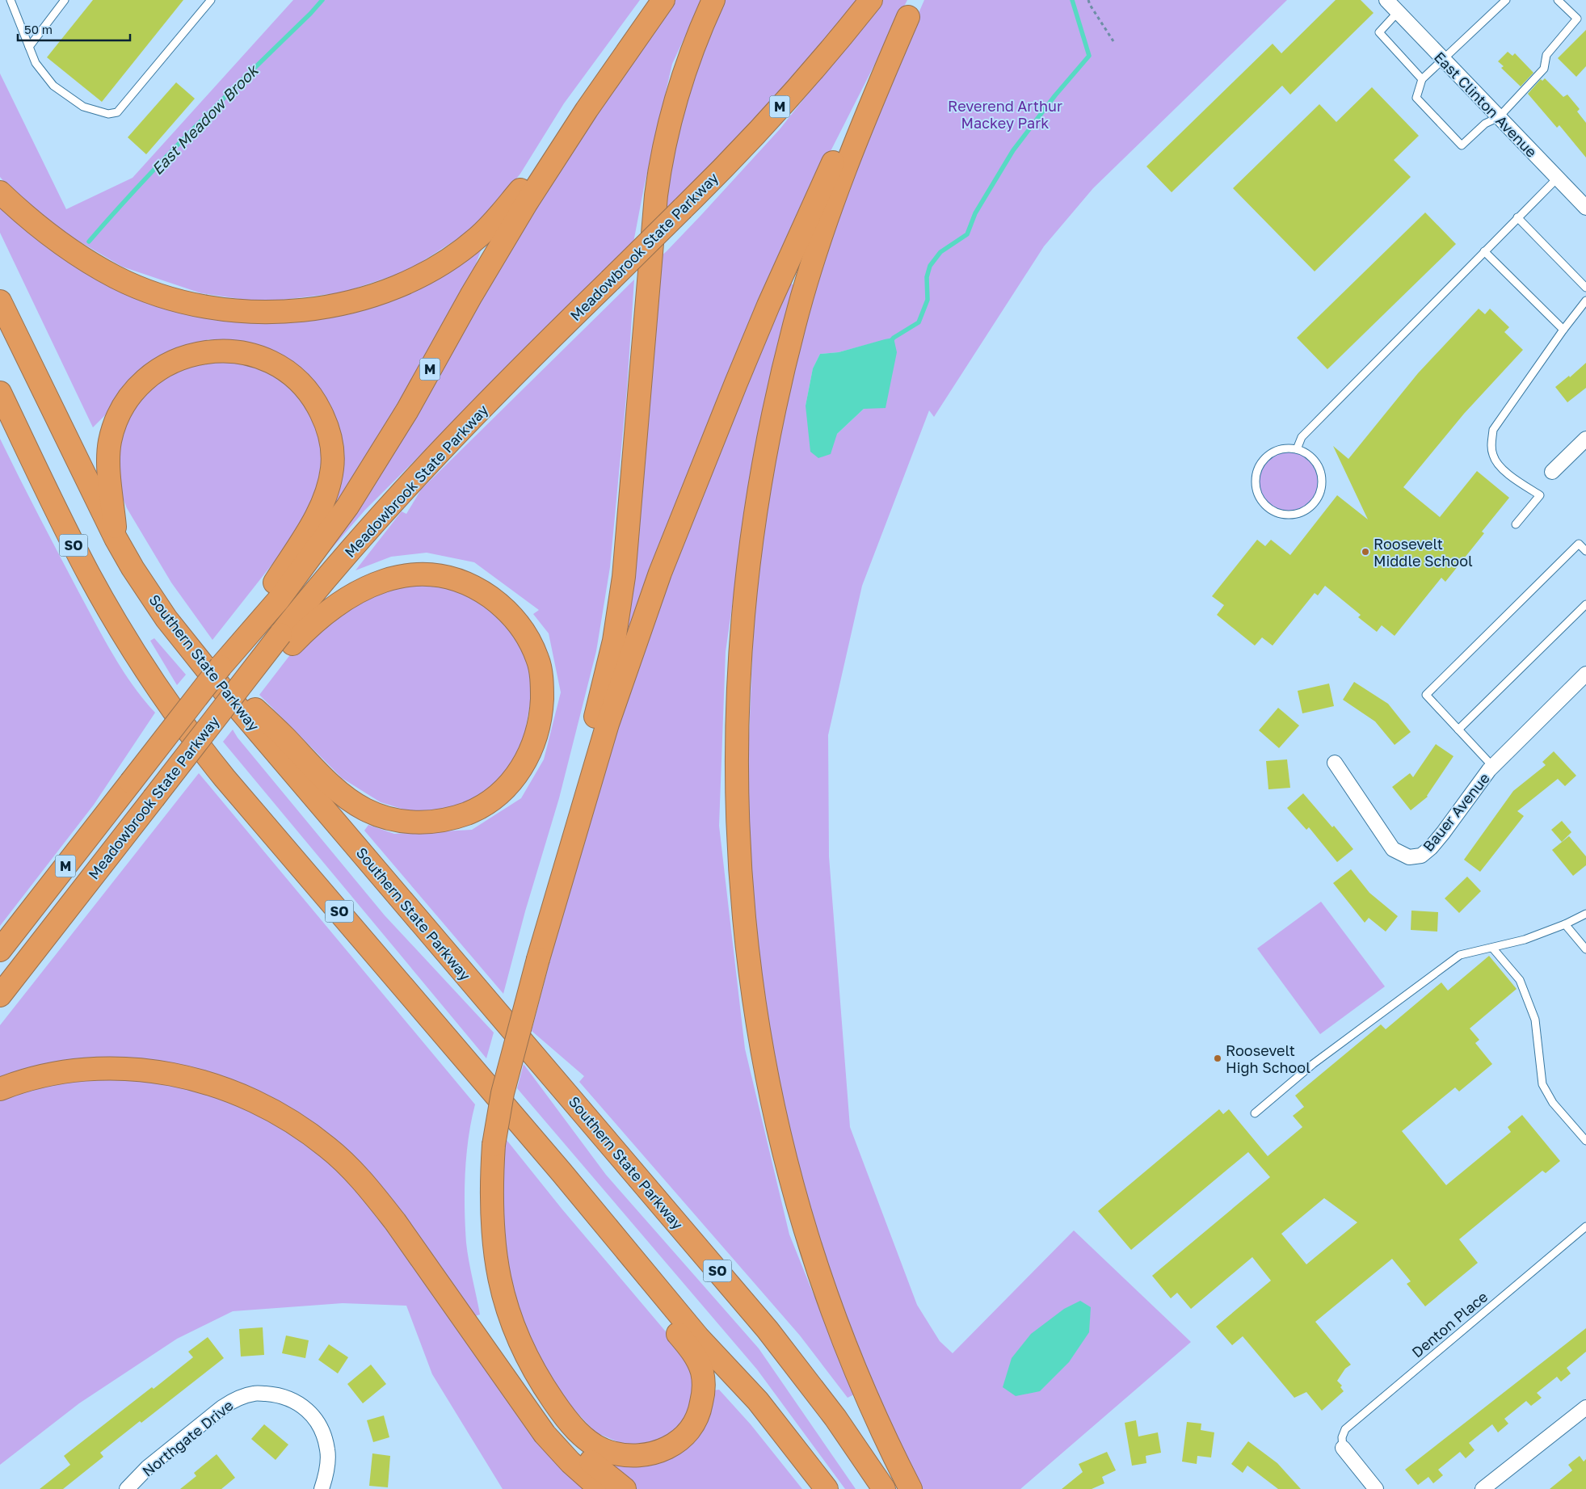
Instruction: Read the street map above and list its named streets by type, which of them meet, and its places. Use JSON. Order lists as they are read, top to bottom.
{
  "streets": {
    "highway": [
      "M",
      "Meadowbrook State Parkway",
      "SO",
      "Southern State Parkway"
    ],
    "street": ["East Clinton Avenue", "Bauer Avenue", "Northgate Drive"],
    "lane": ["Denton Place"]
  },
  "water": ["East Meadow Brook"],
  "parks": ["Reverend Arthur Mackey Park"],
  "places": ["Roosevelt Middle School", "Roosevelt High School"],
  "scale_bar": "50 m"
}
